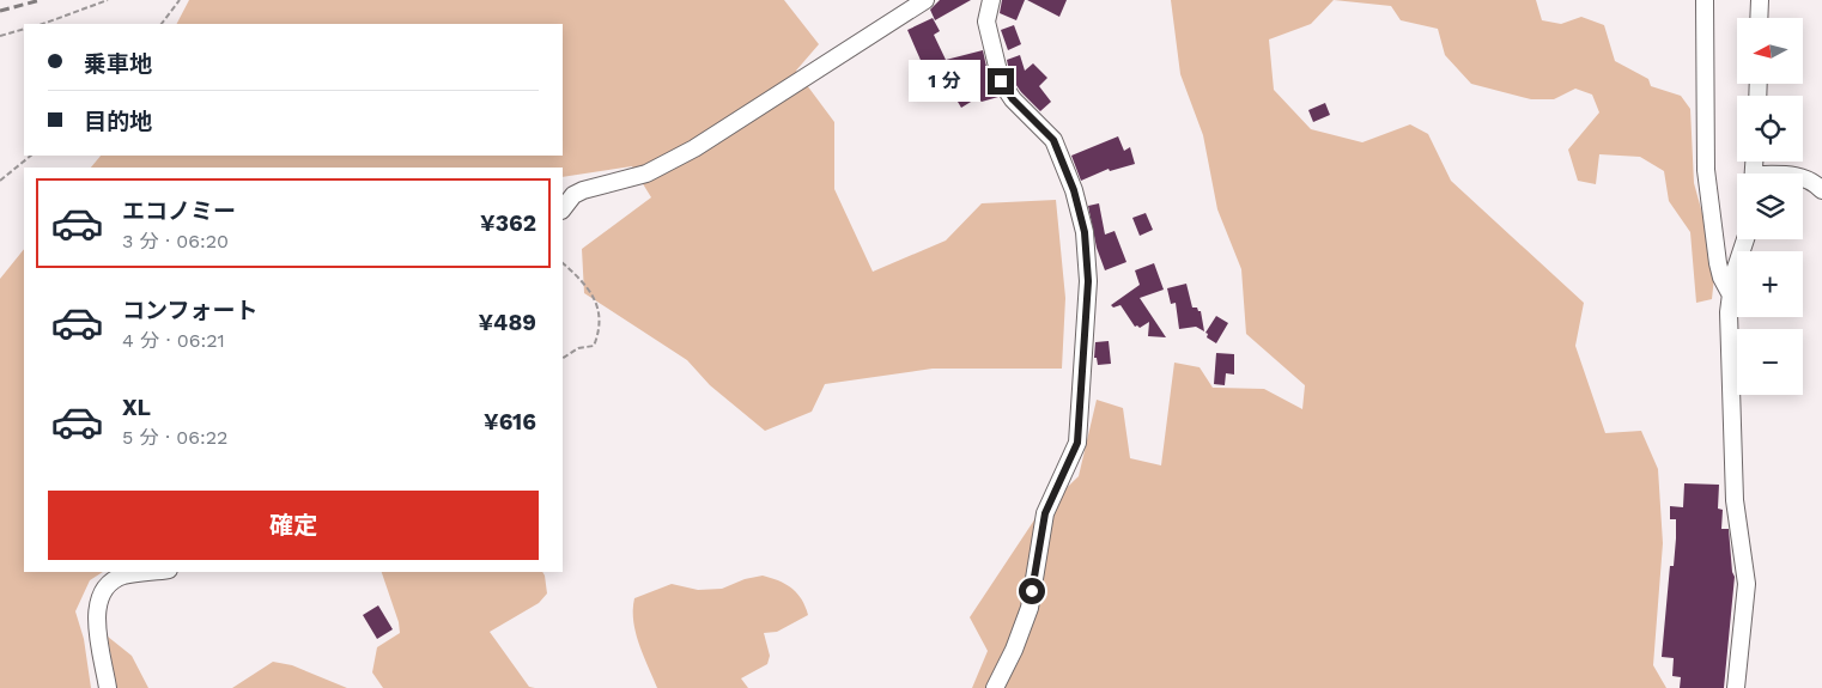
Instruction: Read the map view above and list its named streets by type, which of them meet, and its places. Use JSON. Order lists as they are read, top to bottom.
{
  "north": "left",
  "page": {
    "map_buttons": ["+", "−"],
    "banner": ["乗車地", "目的地"],
    "bubble": "1 分",
    "list": [
      {
        "name": "エコノミー",
        "note": "3 分 · 06:20",
        "value": "¥362"
      },
      {
        "name": "コンフォート",
        "note": "4 分 · 06:21",
        "value": "¥489"
      },
      {
        "name": "XL",
        "note": "5 分 · 06:22",
        "value": "¥616"
      }
    ],
    "buttons": "確定"
  }
}
